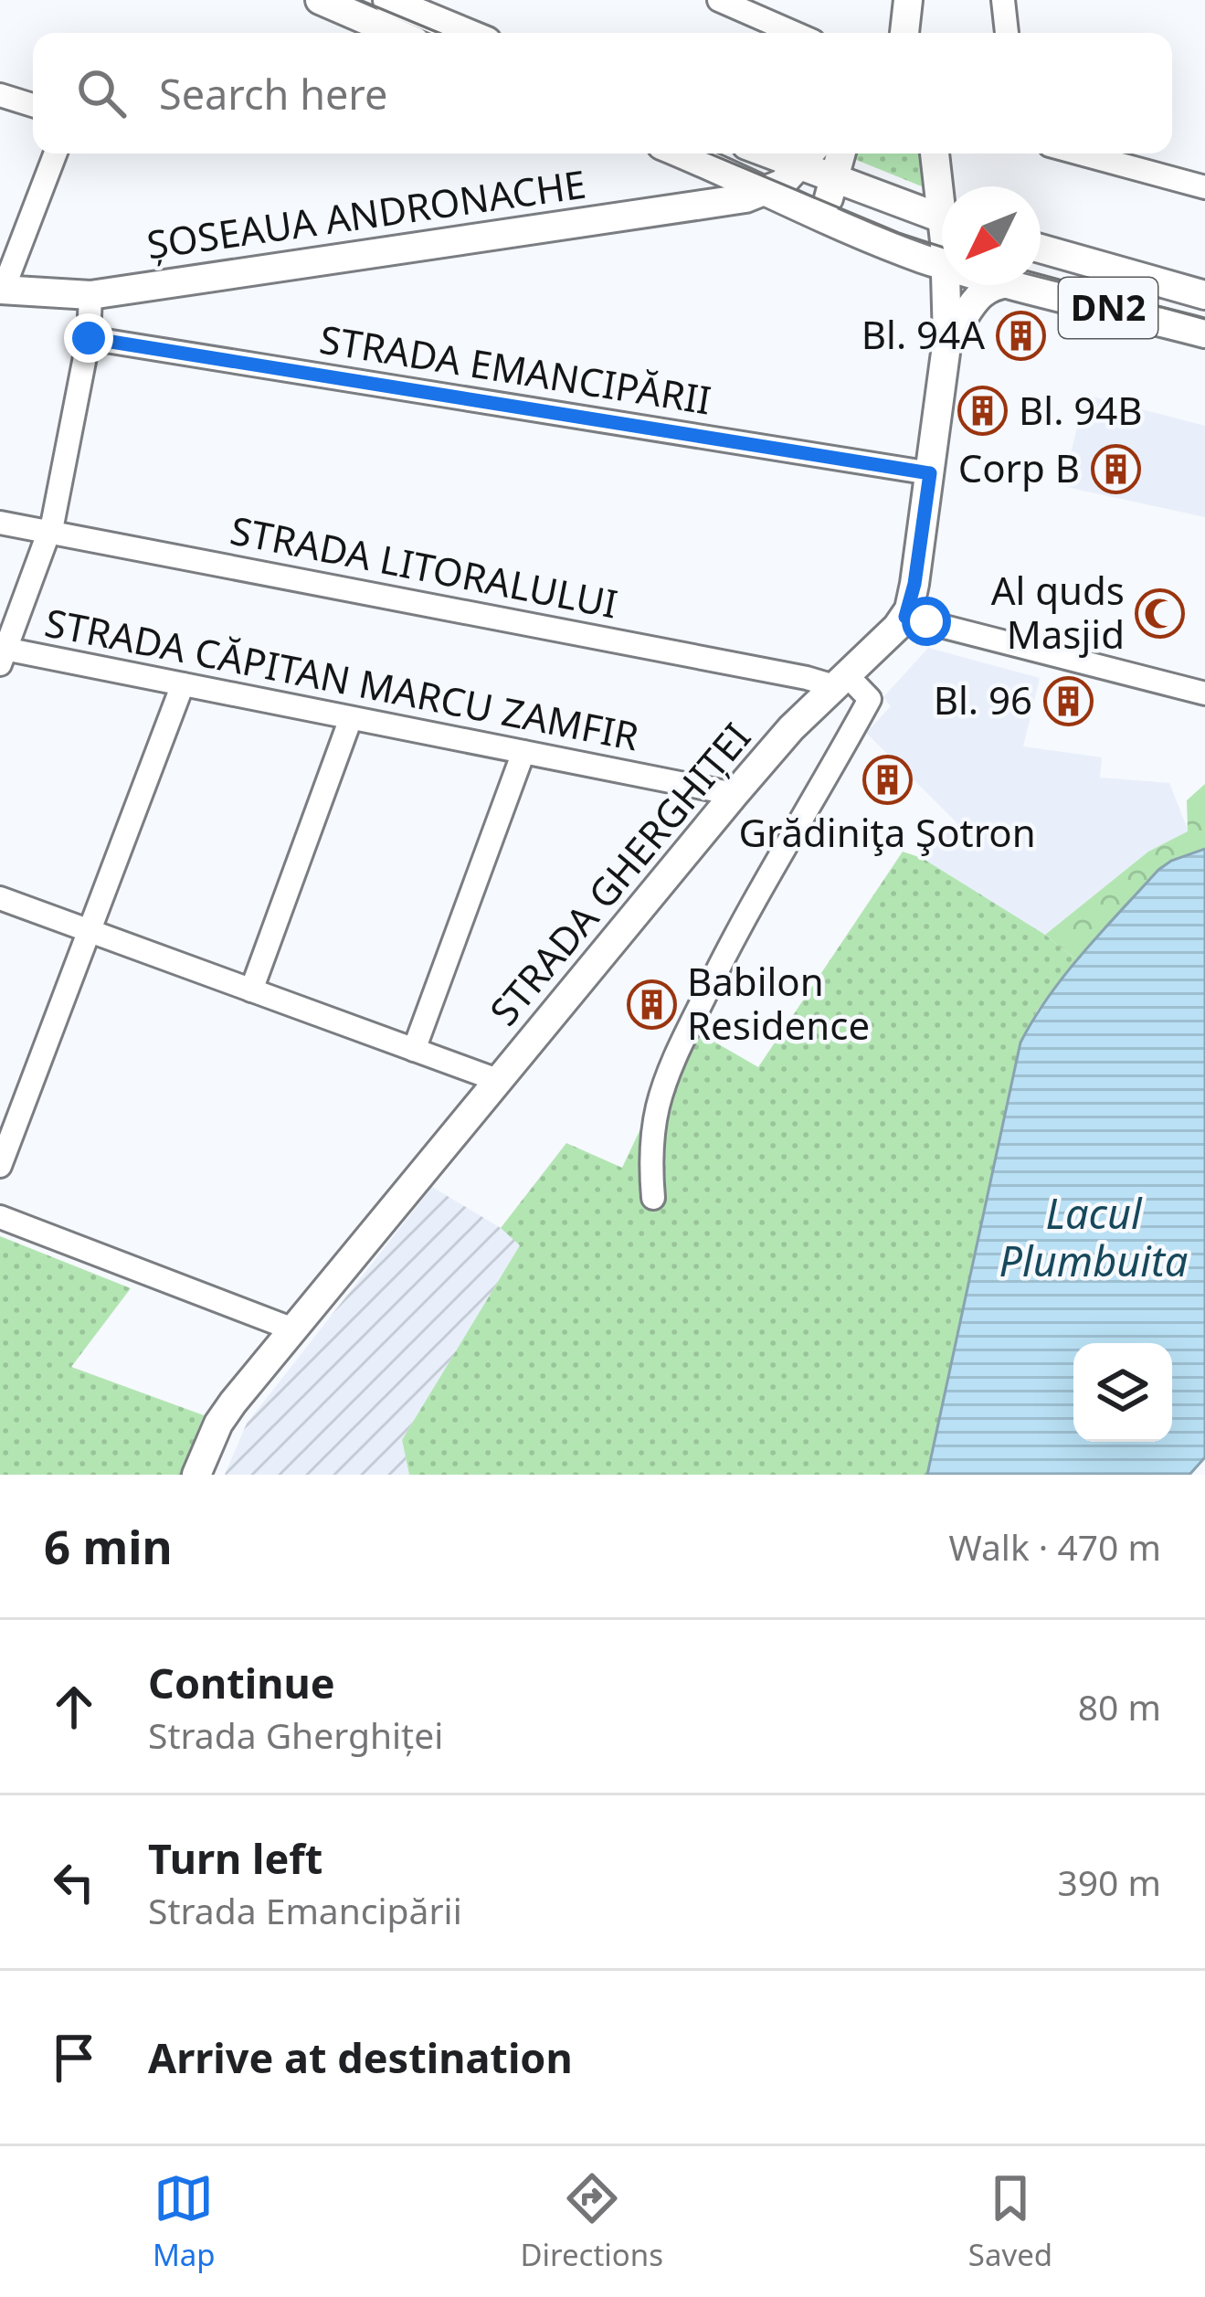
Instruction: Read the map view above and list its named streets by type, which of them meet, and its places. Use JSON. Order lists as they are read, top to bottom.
{
  "streets": {
    "main road": ["ȘOSEAUA ANDRONACHE", "DN2", "STRADA GHERGHIȚEI"],
    "street": ["STRADA EMANCIPĂRII", "STRADA LITORALULUI", "STRADA CĂPITAN MARCU ZAMFIR"]
  },
  "crossings": [
    ["ȘOSEAUA ANDRONACHE", "DN2"],
    ["STRADA LITORALULUI", "STRADA GHERGHIȚEI"],
    ["STRADA CĂPITAN MARCU ZAMFIR", "STRADA GHERGHIȚEI"]
  ],
  "water": ["Lacul Plumbuita"],
  "places": {
    "building": [
      "Bl. 94A",
      "Bl. 94B",
      "Corp B",
      "Bl. 96",
      "Grădiniţa Şotron",
      "Babilon Residence"
    ],
    "mosque": ["Al quds Masjid"]
  },
  "north": "bottom left",
  "page": {
    "search": "Search here",
    "heading": ["6 min", "Walk · 470 m"],
    "list": [
      ["Continue", "Strada Gherghiței", "80 m"],
      ["Turn left", "Strada Emancipării", "390 m"],
      "Arrive at destination"
    ],
    "nav": ["Map", "Directions", "Saved"]
  }
}
